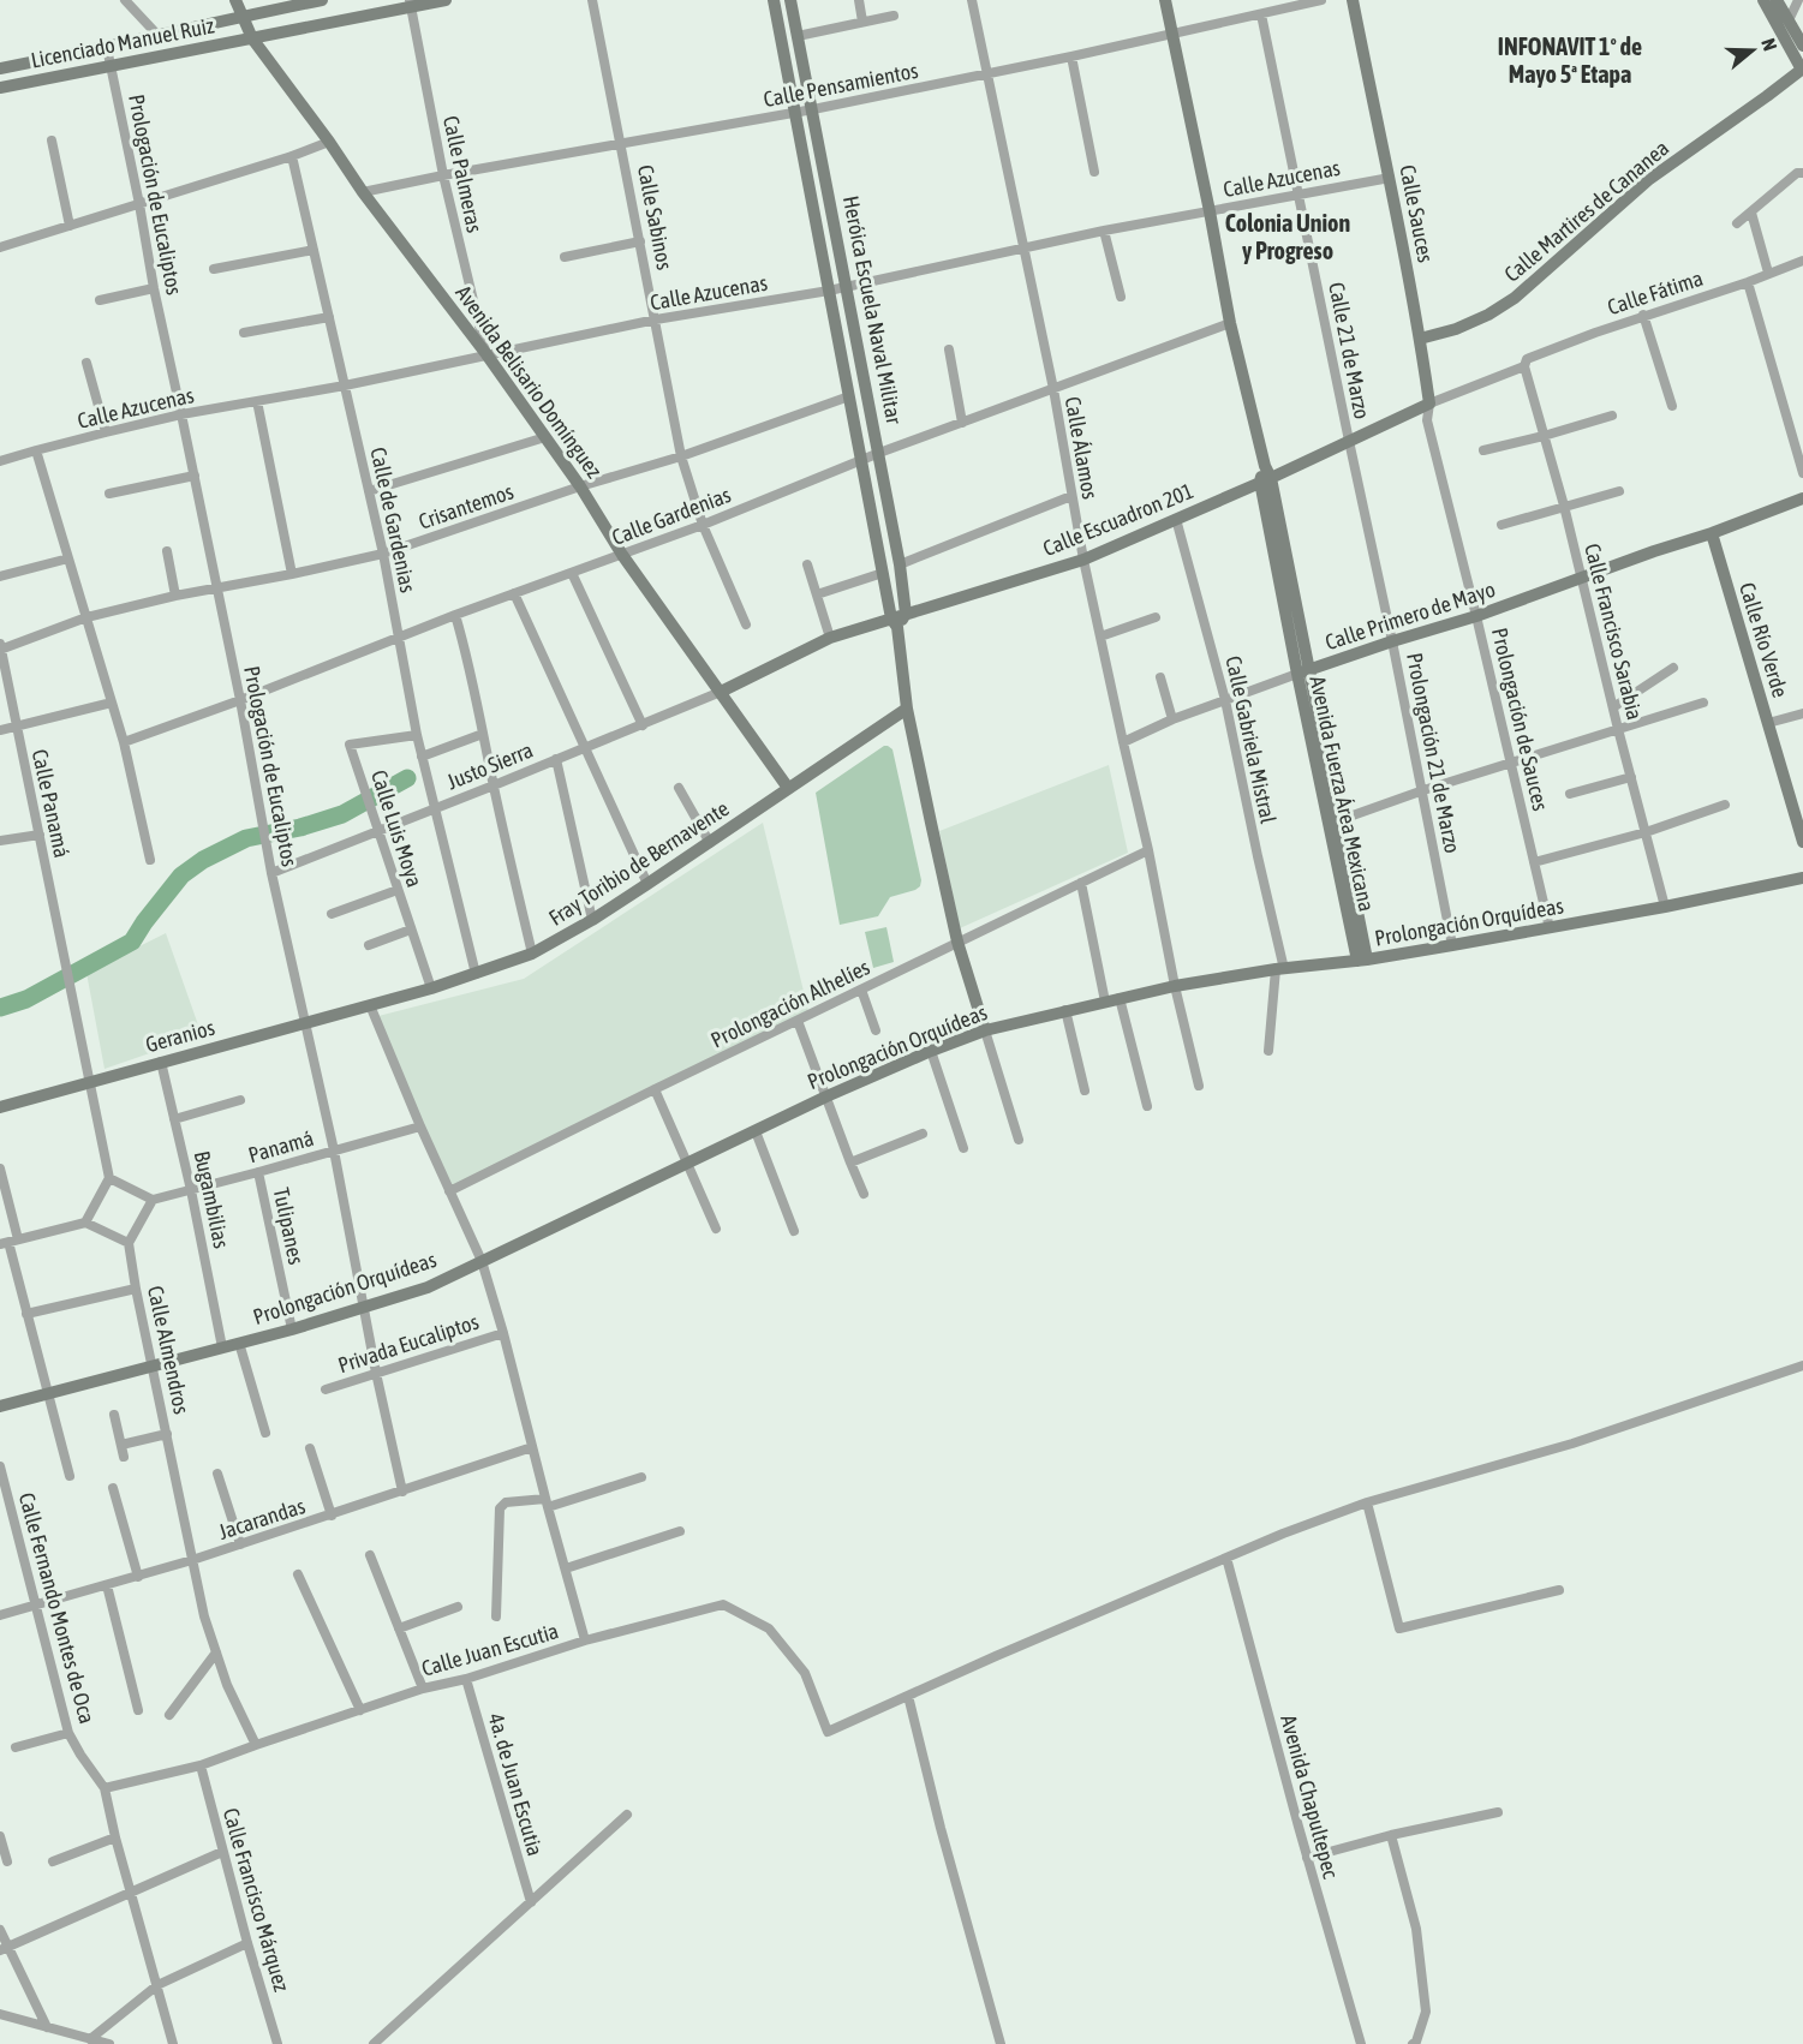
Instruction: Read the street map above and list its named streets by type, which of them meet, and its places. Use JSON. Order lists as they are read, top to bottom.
{
  "streets": {
    "street": [
      "Licenciado Manuel Ruiz",
      "Calle Pensamientos",
      "Calle Palmeras",
      "Calle Azucenas",
      "Prologación de Eucaliptos",
      "Calle Martires de Cananea",
      "Calle Sauces",
      "Calle Sabinos",
      "Calle Fátima",
      "Heróica Escuela Naval Militar",
      "Calle 21 de Marzo",
      "Avenida Belisario Domínguez",
      "Calle Álamos",
      "Crisantemos",
      "Calle Gardenias",
      "Calle de Gardenias",
      "Calle Escuadron 201",
      "Calle Primero de Mayo",
      "Calle Francisco Sarabia",
      "Calle Río Verde",
      "Prolongación de Sauces",
      "Calle Gabriela Mistral",
      "Prolongación 21 de Marzo",
      "Justo Sierra",
      "Avenida Fuerza Área Mexicana",
      "Calle Panamá",
      "Calle Luis Moya",
      "Fray Toribio de Bernavente",
      "Prolongación Orquídeas",
      "Prolongación Alhelíes",
      "Geranios",
      "Panamá",
      "Bugambilias",
      "Tulipanes",
      "Privada Eucaliptos",
      "Calle Almendros",
      "Jacarandas",
      "Calle Fernando Montes de Oca",
      "Calle Juan Escutia",
      "4a. de Juan Escutia",
      "Avenida Chapultepec",
      "Calle Francisco Márquez"
    ]
  },
  "crossings": [
    ["Licenciado Manuel Ruiz", "Calle Palmeras"],
    ["Licenciado Manuel Ruiz", "Prologación de Eucaliptos"],
    ["Licenciado Manuel Ruiz", "Avenida Belisario Domínguez"],
    ["Calle Pensamientos", "Calle Palmeras"],
    ["Calle Pensamientos", "Calle Sabinos"],
    ["Calle Pensamientos", "Heróica Escuela Naval Militar"],
    ["Calle Pensamientos", "Calle 21 de Marzo"],
    ["Calle Pensamientos", "Avenida Belisario Domínguez"],
    ["Calle Pensamientos", "Calle Álamos"],
    ["Calle Pensamientos", "Avenida Fuerza Área Mexicana"],
    ["Calle Palmeras", "Calle Azucenas"],
    ["Calle Palmeras", "Avenida Belisario Domínguez"],
    ["Calle Azucenas", "Prologación de Eucaliptos"],
    ["Calle Azucenas", "Calle Sauces"],
    ["Calle Azucenas", "Calle Sabinos"],
    ["Calle Azucenas", "Heróica Escuela Naval Militar"],
    ["Calle Azucenas", "Calle 21 de Marzo"],
    ["Calle Azucenas", "Avenida Belisario Domínguez"],
    ["Calle Azucenas", "Calle Álamos"],
    ["Calle Azucenas", "Calle de Gardenias"],
    ["Calle Azucenas", "Avenida Fuerza Área Mexicana"],
    ["Prologación de Eucaliptos", "Crisantemos"],
    ["Prologación de Eucaliptos", "Calle Gardenias"],
    ["Prologación de Eucaliptos", "Justo Sierra"],
    ["Prologación de Eucaliptos", "Prolongación Orquídeas"],
    ["Prologación de Eucaliptos", "Geranios"],
    ["Prologación de Eucaliptos", "Panamá"],
    ["Prologación de Eucaliptos", "Privada Eucaliptos"],
    ["Prologación de Eucaliptos", "Jacarandas"],
    ["Calle Martires de Cananea", "Calle Sauces"],
    ["Calle Sauces", "Calle Escuadron 201"],
    ["Calle Sauces", "Prolongación de Sauces"],
    ["Calle Sabinos", "Crisantemos"],
    ["Calle Sabinos", "Calle Gardenias"],
    ["Calle Fátima", "Calle Escuadron 201"],
    ["Calle Fátima", "Calle Francisco Sarabia"],
    ["Heróica Escuela Naval Militar", "Crisantemos"],
    ["Heróica Escuela Naval Militar", "Calle Gardenias"],
    ["Heróica Escuela Naval Militar", "Calle Escuadron 201"],
    ["Heróica Escuela Naval Militar", "Fray Toribio de Bernavente"],
    ["Heróica Escuela Naval Militar", "Prolongación Orquídeas"],
    ["Heróica Escuela Naval Militar", "Prolongación Alhelíes"],
    ["Calle 21 de Marzo", "Calle Escuadron 201"],
    ["Calle 21 de Marzo", "Prolongación 21 de Marzo"],
    ["Avenida Belisario Domínguez", "Crisantemos"],
    ["Avenida Belisario Domínguez", "Calle Gardenias"],
    ["Avenida Belisario Domínguez", "Justo Sierra"],
    ["Avenida Belisario Domínguez", "Fray Toribio de Bernavente"],
    ["Calle Álamos", "Calle Gardenias"],
    ["Calle Álamos", "Calle Escuadron 201"],
    ["Calle Álamos", "Calle Primero de Mayo"],
    ["Calle Álamos", "Prolongación Orquídeas"],
    ["Calle Álamos", "Prolongación Alhelíes"],
    ["Crisantemos", "Calle de Gardenias"],
    ["Crisantemos", "Calle Panamá"],
    ["Calle Gardenias", "Calle de Gardenias"],
    ["Calle Gardenias", "Avenida Fuerza Área Mexicana"],
    ["Calle de Gardenias", "Justo Sierra"],
    ["Calle de Gardenias", "Calle Luis Moya"],
    ["Calle de Gardenias", "Fray Toribio de Bernavente"],
    ["Calle Escuadron 201", "Calle Francisco Sarabia"],
    ["Calle Escuadron 201", "Calle Gabriela Mistral"],
    ["Calle Escuadron 201", "Prolongación 21 de Marzo"],
    ["Calle Escuadron 201", "Avenida Fuerza Área Mexicana"],
    ["Calle Primero de Mayo", "Calle Francisco Sarabia"],
    ["Calle Primero de Mayo", "Calle Río Verde"],
    ["Calle Primero de Mayo", "Prolongación de Sauces"],
    ["Calle Primero de Mayo", "Calle Gabriela Mistral"],
    ["Calle Primero de Mayo", "Prolongación 21 de Marzo"],
    ["Calle Primero de Mayo", "Avenida Fuerza Área Mexicana"],
    ["Calle Francisco Sarabia", "Prolongación Orquídeas"],
    ["Prolongación de Sauces", "Prolongación Orquídeas"],
    ["Calle Gabriela Mistral", "Prolongación Orquídeas"],
    ["Prolongación 21 de Marzo", "Prolongación Orquídeas"],
    ["Justo Sierra", "Calle Luis Moya"],
    ["Avenida Fuerza Área Mexicana", "Prolongación Orquídeas"],
    ["Calle Panamá", "Geranios"],
    ["Calle Luis Moya", "Fray Toribio de Bernavente"],
    ["Fray Toribio de Bernavente", "Geranios"],
    ["Prolongación Orquídeas", "Bugambilias"],
    ["Prolongación Orquídeas", "Tulipanes"],
    ["Prolongación Orquídeas", "Calle Almendros"],
    ["Geranios", "Bugambilias"],
    ["Panamá", "Bugambilias"],
    ["Panamá", "Tulipanes"],
    ["Calle Almendros", "Jacarandas"],
    ["Calle Almendros", "Calle Juan Escutia"],
    ["Jacarandas", "Calle Fernando Montes de Oca"],
    ["Calle Fernando Montes de Oca", "Calle Juan Escutia"],
    ["Calle Juan Escutia", "4a. de Juan Escutia"],
    ["Calle Juan Escutia", "Calle Francisco Márquez"]
  ],
  "districts": ["INFONAVIT 1º de Mayo 5ª Etapa", "Colonia Union y Progreso"],
  "north": "right"
}
